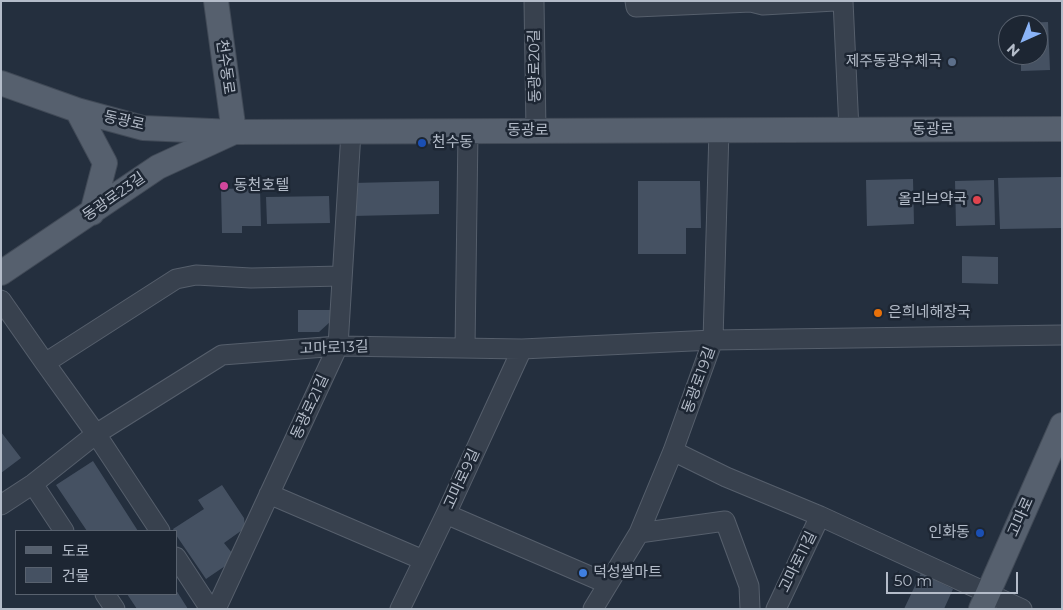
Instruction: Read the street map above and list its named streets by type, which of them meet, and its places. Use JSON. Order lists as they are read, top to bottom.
{
  "streets": {
    "main road": [
      "천수동로",
      "동광로",
      "동광로23길",
      "고마로"
    ],
    "street": [
      "동광로20길",
      "고마로13길",
      "동광로19길",
      "동광로21길",
      "고마로9길",
      "고마로11길"
    ]
  },
  "crossings": [
    ["동광로20길", "동광로"],
    ["천수동로", "동광로"],
    ["천수동로", "동광로23길"],
    ["동광로", "동광로23길"],
    ["동광로", "동광로19길"],
    ["동광로", "동광로21길"],
    ["고마로13길", "동광로19길"],
    ["고마로13길", "동광로21길"],
    ["고마로13길", "고마로9길"]
  ],
  "places": [
    "제주동광우체국",
    "천수동",
    "동천호텔",
    "올리브약국",
    "은희네해장국",
    "인화동",
    "덕성쌀마트"
  ],
  "legend": ["도로", "건물"],
  "scale_bar": "50 m",
  "north": "bottom left"
}
